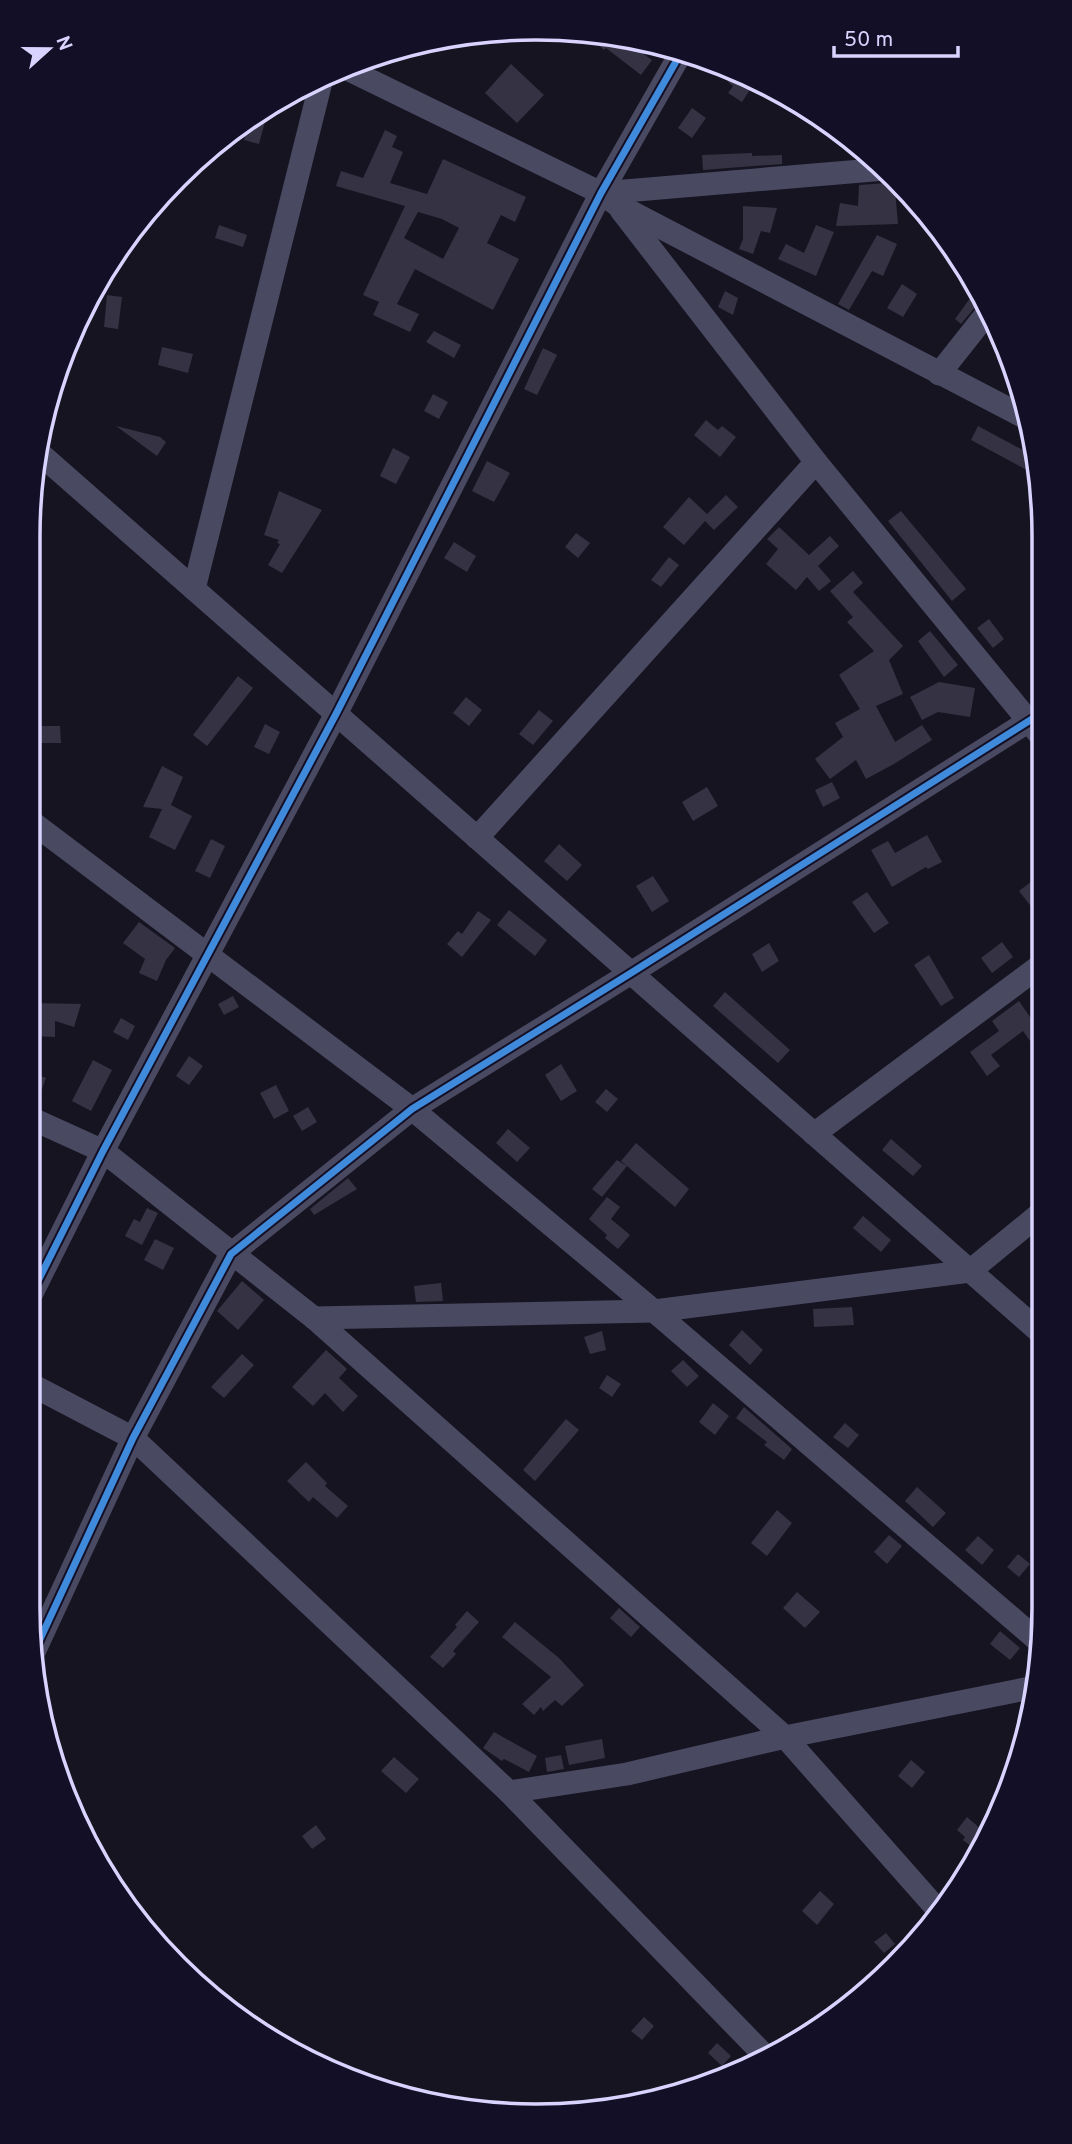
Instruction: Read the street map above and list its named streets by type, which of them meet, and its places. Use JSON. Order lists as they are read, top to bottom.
{
  "scale_bar": "50 m",
  "north": "right"
}
